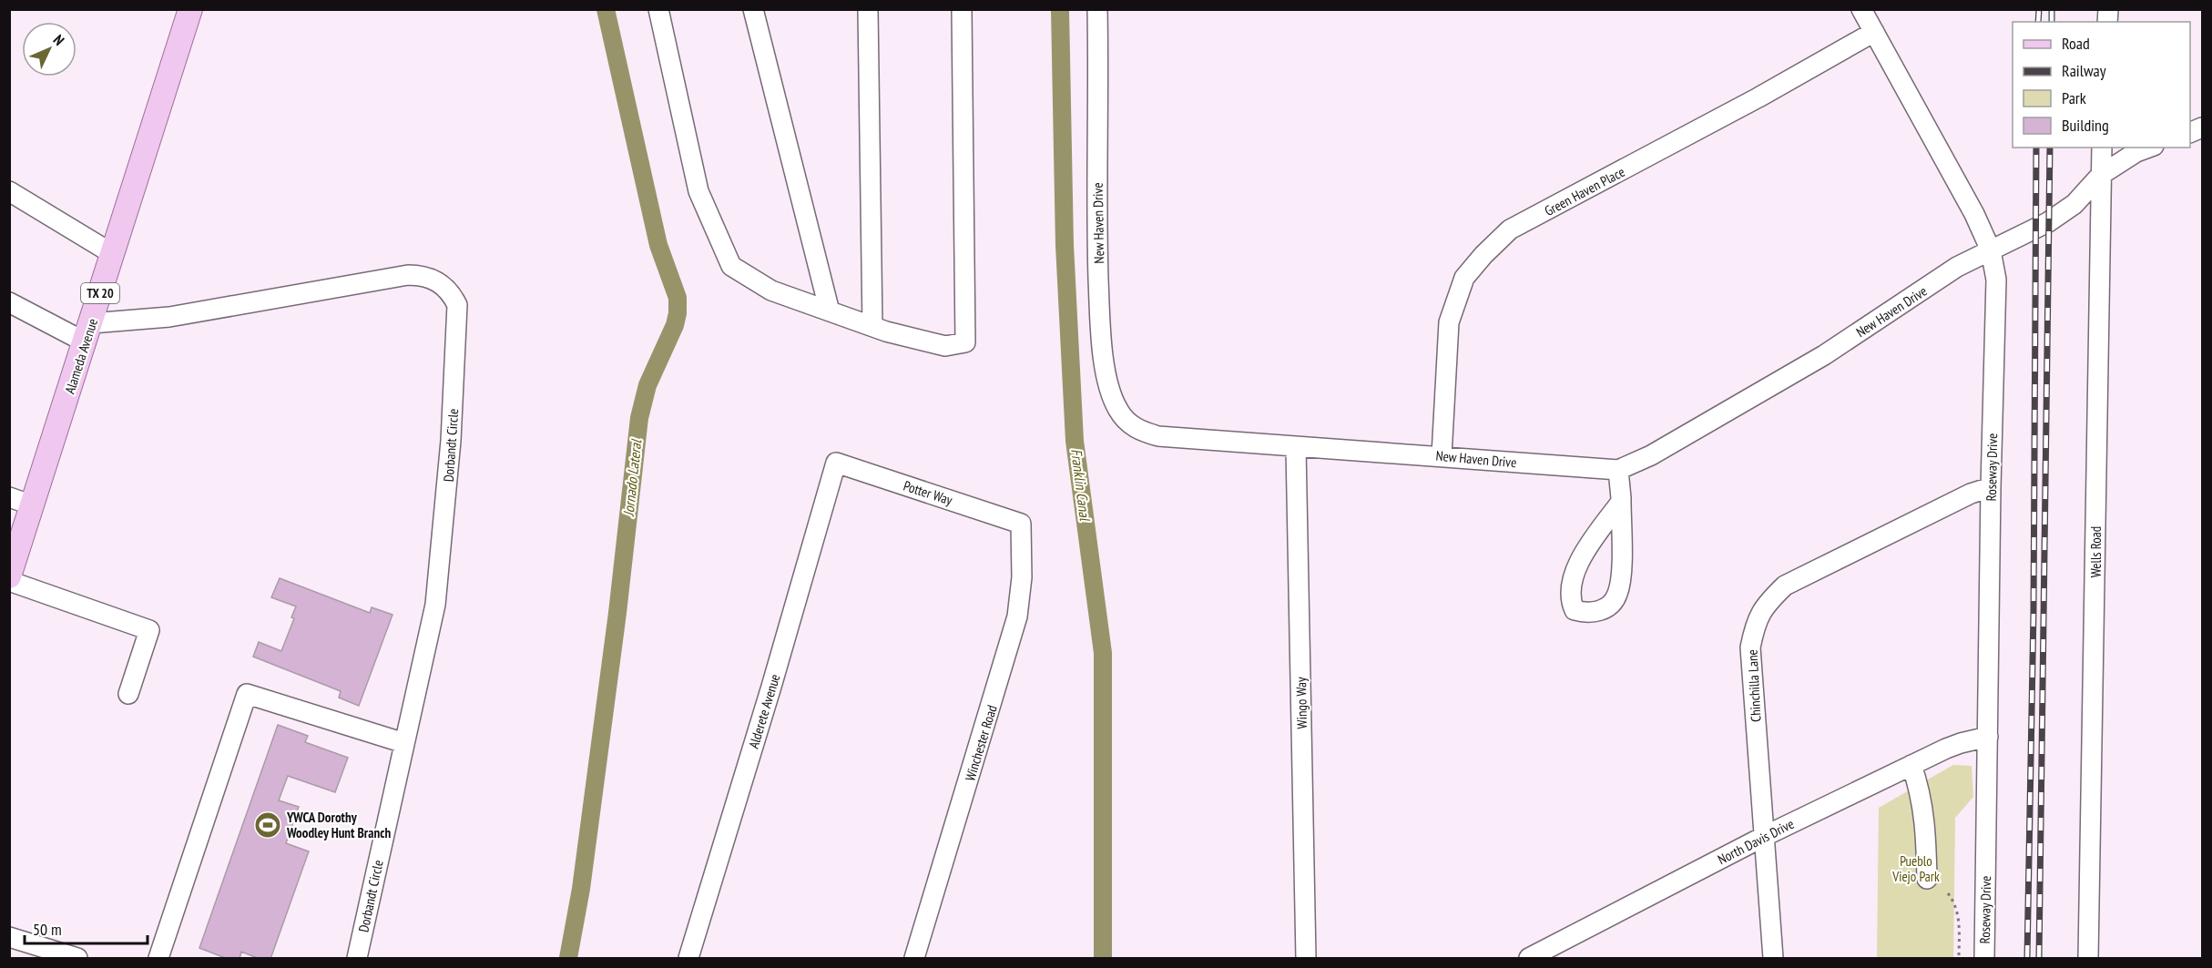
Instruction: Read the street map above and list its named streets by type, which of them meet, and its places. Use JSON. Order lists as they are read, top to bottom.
{
  "streets": {
    "main road": ["TX 20", "Alameda Avenue"],
    "street": [
      "Green Haven Place",
      "New Haven Drive",
      "Dorbandt Circle",
      "Roseway Drive",
      "Potter Way",
      "Wells Road",
      "Chinchilla Lane",
      "Wingo Way",
      "Alderete Avenue",
      "Winchester Road",
      "North Davis Drive"
    ]
  },
  "crossings": [
    ["Green Haven Place", "New Haven Drive"],
    ["Green Haven Place", "Roseway Drive"],
    ["New Haven Drive", "Roseway Drive"],
    ["New Haven Drive", "Wells Road"],
    ["New Haven Drive", "Wingo Way"],
    ["Alameda Avenue", "Dorbandt Circle"],
    ["Roseway Drive", "Chinchilla Lane"],
    ["Roseway Drive", "North Davis Drive"],
    ["Potter Way", "Alderete Avenue"],
    ["Potter Way", "Winchester Road"],
    ["Chinchilla Lane", "North Davis Drive"]
  ],
  "water": ["Jornado Lateral", "Franklin Canal"],
  "parks": ["Pueblo Viejo Park"],
  "places": {
    "sports": ["YWCA Dorothy Woodley Hunt Branch"]
  },
  "legend": [
    "Road",
    "Railway",
    "Park",
    "Building"
  ],
  "scale_bar": "50 m",
  "north": "top right"
}
